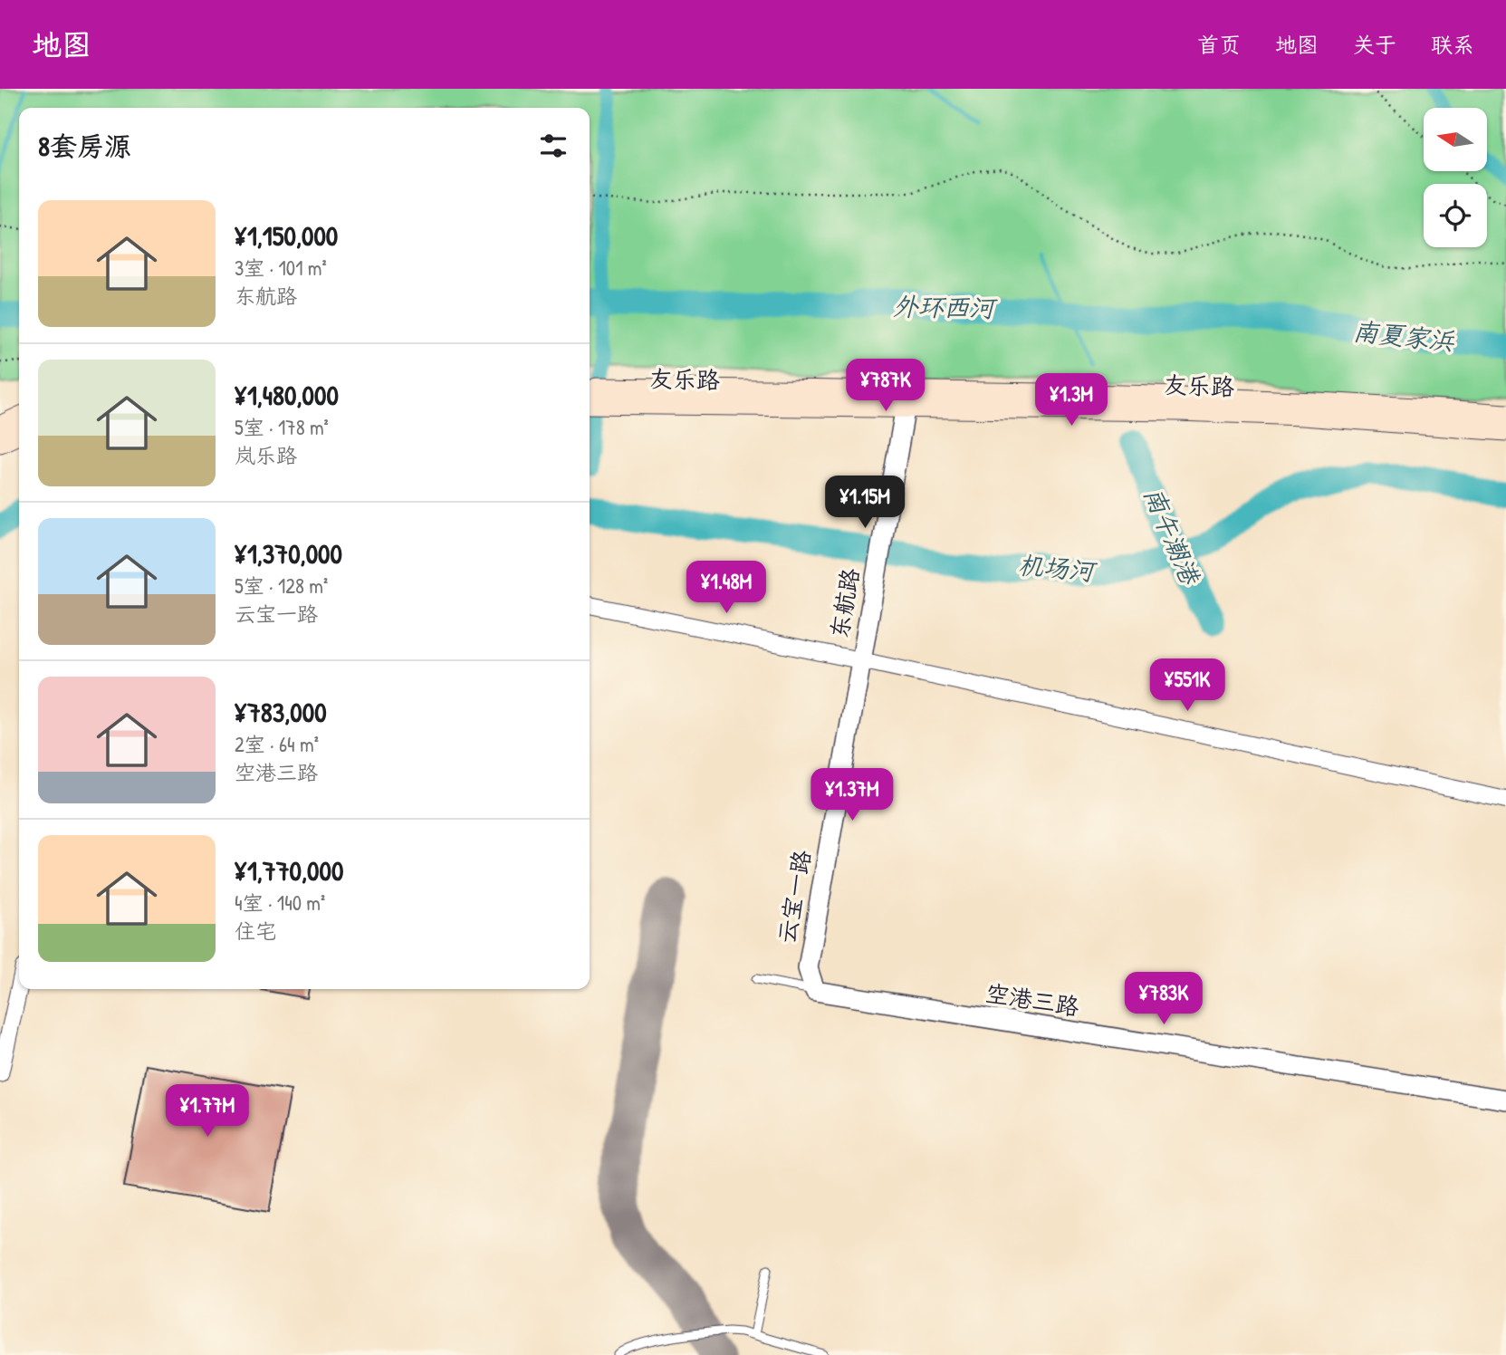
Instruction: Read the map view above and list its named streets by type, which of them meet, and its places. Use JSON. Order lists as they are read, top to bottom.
{
  "streets": {
    "main road": ["友乐路"],
    "street": ["东航路", "云宝一路", "空港三路"]
  },
  "crossings": [
    ["友乐路", "东航路"],
    ["东航路", "云宝一路"],
    ["云宝一路", "空港三路"]
  ],
  "water": [
    "外环西河",
    "南夏家浜",
    "南午潮港",
    "机场河"
  ],
  "north": "left",
  "page": {
    "header": "地图",
    "nav": [
      "首页",
      "地图",
      "关于",
      "联系"
    ],
    "heading": "8套房源",
    "list": [
      {
        "name": "¥1,150,000",
        "note": "3室 · 101 m² · 东航路"
      },
      {
        "name": "¥1,480,000",
        "note": "5室 · 178 m² · 岚乐路"
      },
      {
        "name": "¥1,370,000",
        "note": "5室 · 128 m² · 云宝一路"
      },
      {
        "name": "¥783,000",
        "note": "2室 · 64 m² · 空港三路"
      },
      {
        "name": "¥1,770,000",
        "note": "4室 · 140 m² · 住宅"
      }
    ],
    "price": [
      "¥787K",
      "¥1.3M",
      "¥1.15M",
      "¥1.48M",
      "¥551K",
      "¥1.37M",
      "¥783K",
      "¥1.77M"
    ]
  }
}
